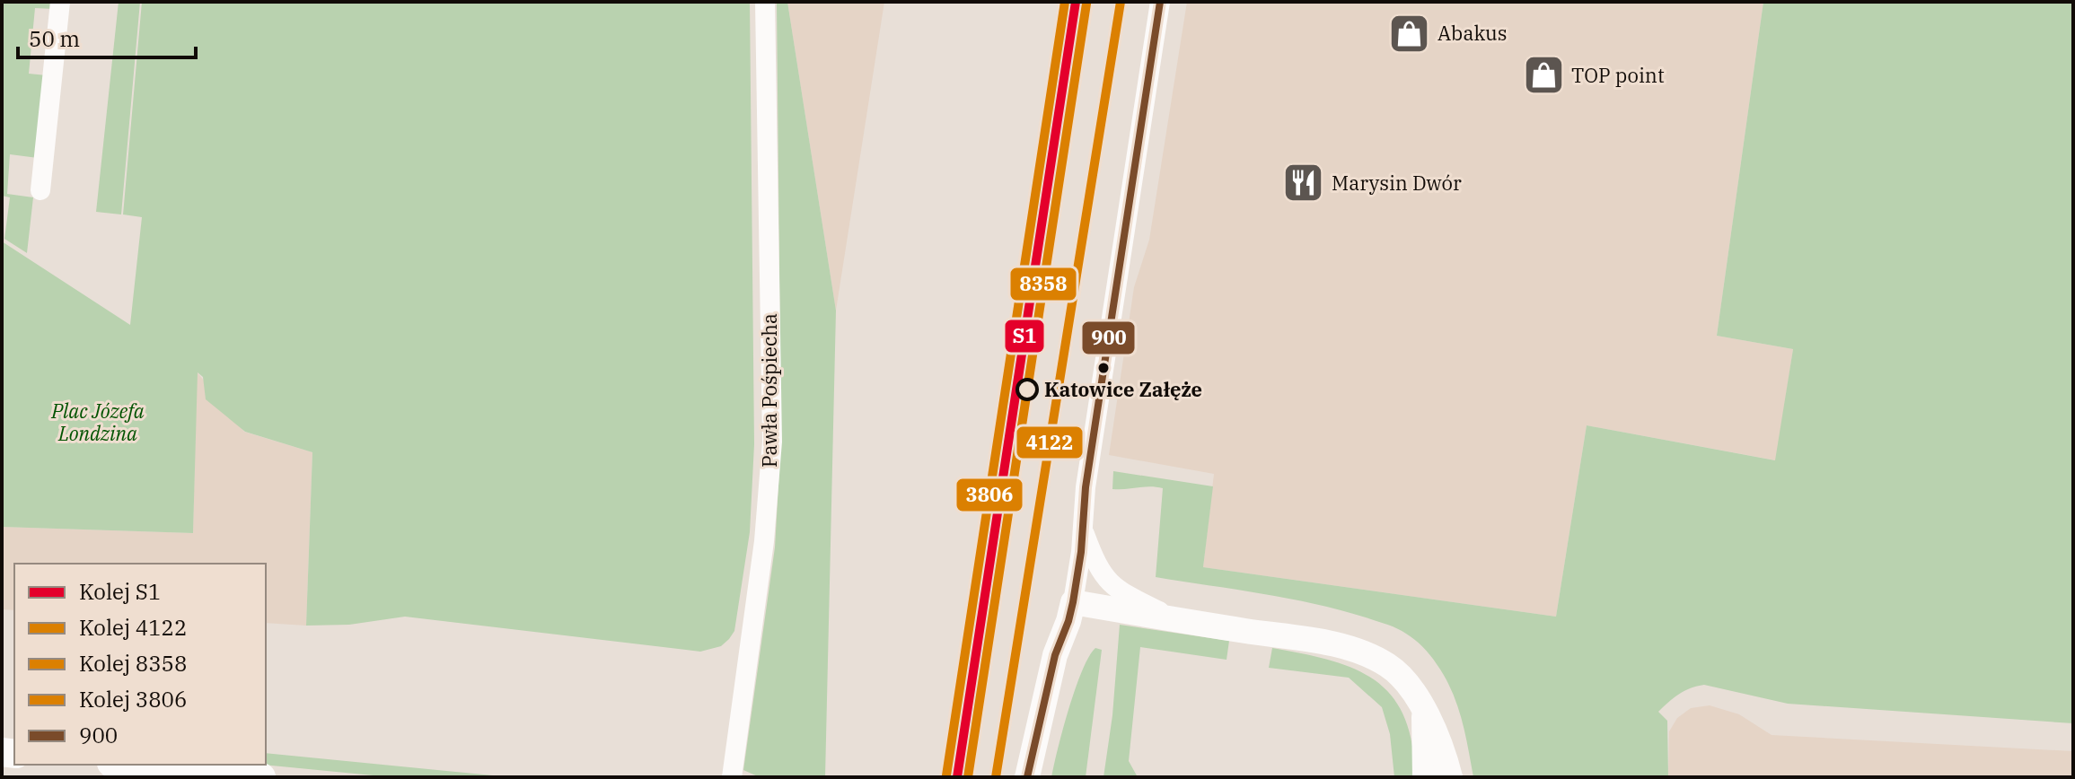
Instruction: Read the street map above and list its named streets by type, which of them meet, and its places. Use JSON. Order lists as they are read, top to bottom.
{
  "streets": {
    "street": ["Pawła Pośpiecha"]
  },
  "parks": ["Plac Józefa Londzina"],
  "places": {
    "shop": ["Abakus", "TOP point"],
    "restaurant": ["Marysin Dwór"],
    "other": ["Katowice Załęże"]
  },
  "lines": [
    "rail line S1",
    "rail line 4122",
    "rail line 3806",
    "transit line 900",
    "rail line 8358"
  ],
  "legend": [
    "Kolej S1",
    "Kolej 4122",
    "Kolej 8358",
    "Kolej 3806",
    "900"
  ],
  "scale_bar": "50 m"
}
